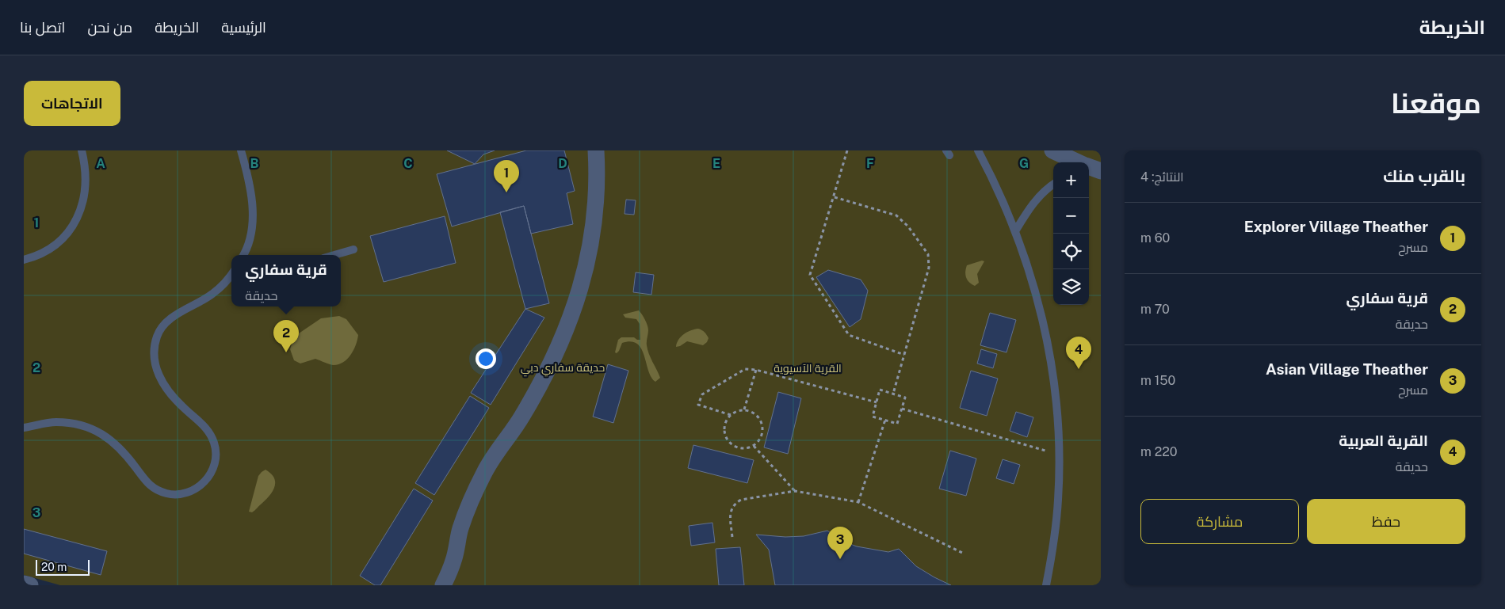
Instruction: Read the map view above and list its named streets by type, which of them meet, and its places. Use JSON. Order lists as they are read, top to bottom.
{
  "parks": ["حديقة سفاري دبي", "القرية الآسيوية"],
  "scale_bar": "20 m",
  "page": {
    "header": "الخريطة",
    "nav": [
      "الرئيسية",
      "الخريطة",
      "من نحن",
      "اتصل بنا"
    ],
    "title": "موقعنا",
    "buttons": [
      "الاتجاهات",
      ["حفظ", "مشاركة"]
    ],
    "heading": ["بالقرب منك", "النتائج: 4"],
    "pins": [
      "1",
      "2",
      "4",
      "3"
    ],
    "map_buttons": ["+", "−"],
    "list": [
      {
        "mark": "1",
        "name": "Explorer Village Theather",
        "note": "مسرح",
        "value": "60 m"
      },
      {
        "mark": "2",
        "name": "قرية سفاري",
        "note": "حديقة",
        "value": "70 m"
      },
      {
        "mark": "3",
        "name": "Asian Village Theather",
        "note": "مسرح",
        "value": "150 m"
      },
      {
        "mark": "4",
        "name": "القرية العربية",
        "note": "حديقة",
        "value": "220 m"
      }
    ],
    "popup": ["قرية سفاري", "حديقة"],
    "scale": "20 m"
  },
  "grid": {
    "columns": [
      "A",
      "B",
      "C",
      "D",
      "E",
      "F",
      "G"
    ],
    "rows": ["1", "2", "3"]
  }
}
